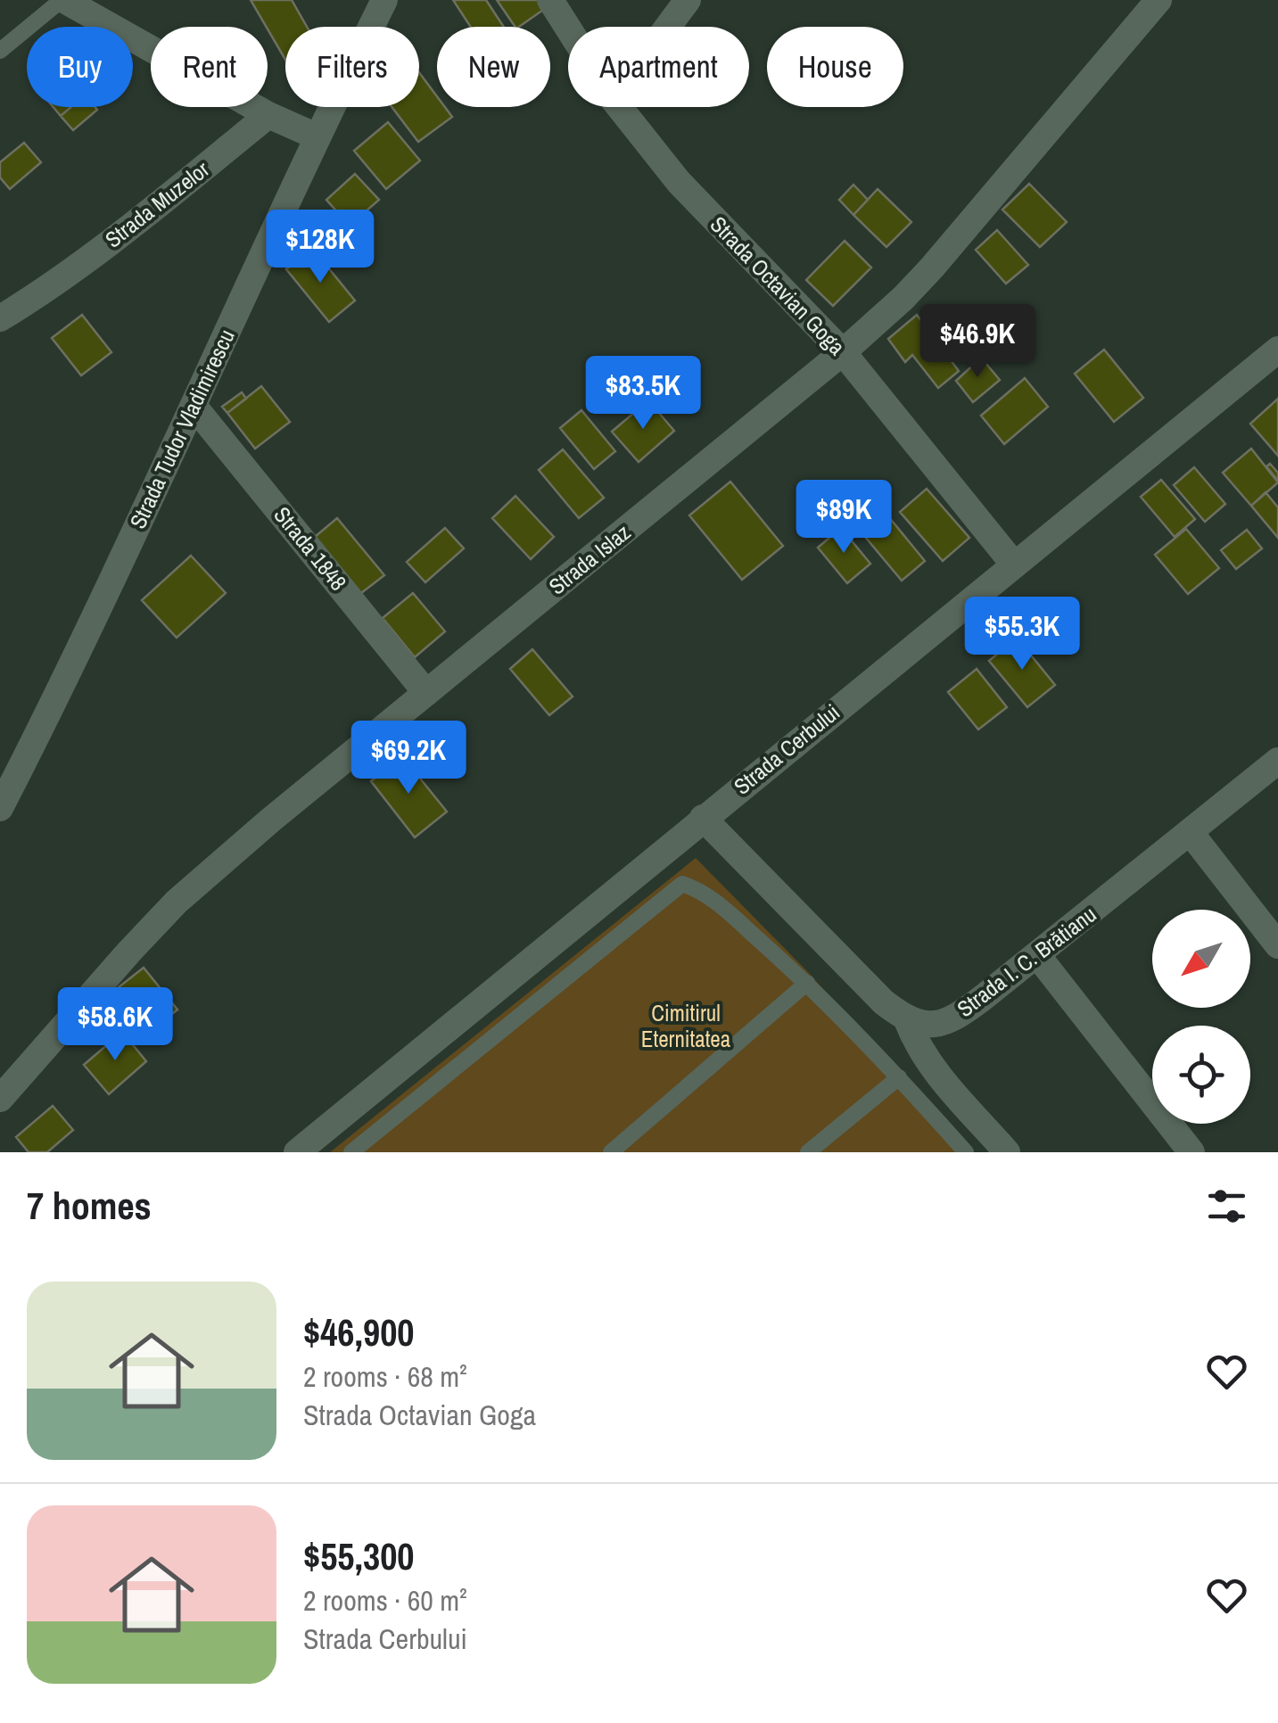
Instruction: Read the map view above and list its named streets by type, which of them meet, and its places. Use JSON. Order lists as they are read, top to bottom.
{
  "streets": {
    "street": [
      "Strada Muzelor",
      "Strada Octavian Goga",
      "Strada Tudor Vladimirescu",
      "Strada 1848",
      "Strada Islaz",
      "Strada Cerbului",
      "Strada I. C. Brătianu"
    ]
  },
  "crossings": [
    ["Strada Octavian Goga", "Strada Islaz"],
    ["Strada Octavian Goga", "Strada Cerbului"],
    ["Strada Tudor Vladimirescu", "Strada 1848"],
    ["Strada 1848", "Strada Islaz"]
  ],
  "parks": ["Cimitirul Eternitatea"],
  "north": "bottom left",
  "page": {
    "chip": [
      "Buy",
      "Rent",
      "Filters",
      "New",
      "Apartment",
      "House"
    ],
    "price": [
      "$128K",
      "$46.9K",
      "$83.5K",
      "$89K",
      "$55.3K",
      "$69.2K",
      "$58.6K"
    ],
    "heading": "7 homes",
    "list": [
      {
        "name": "$46,900",
        "note": "2 rooms · 68 m² · Strada Octavian Goga"
      },
      {
        "name": "$55,300",
        "note": "2 rooms · 60 m² · Strada Cerbului"
      }
    ]
  }
}
